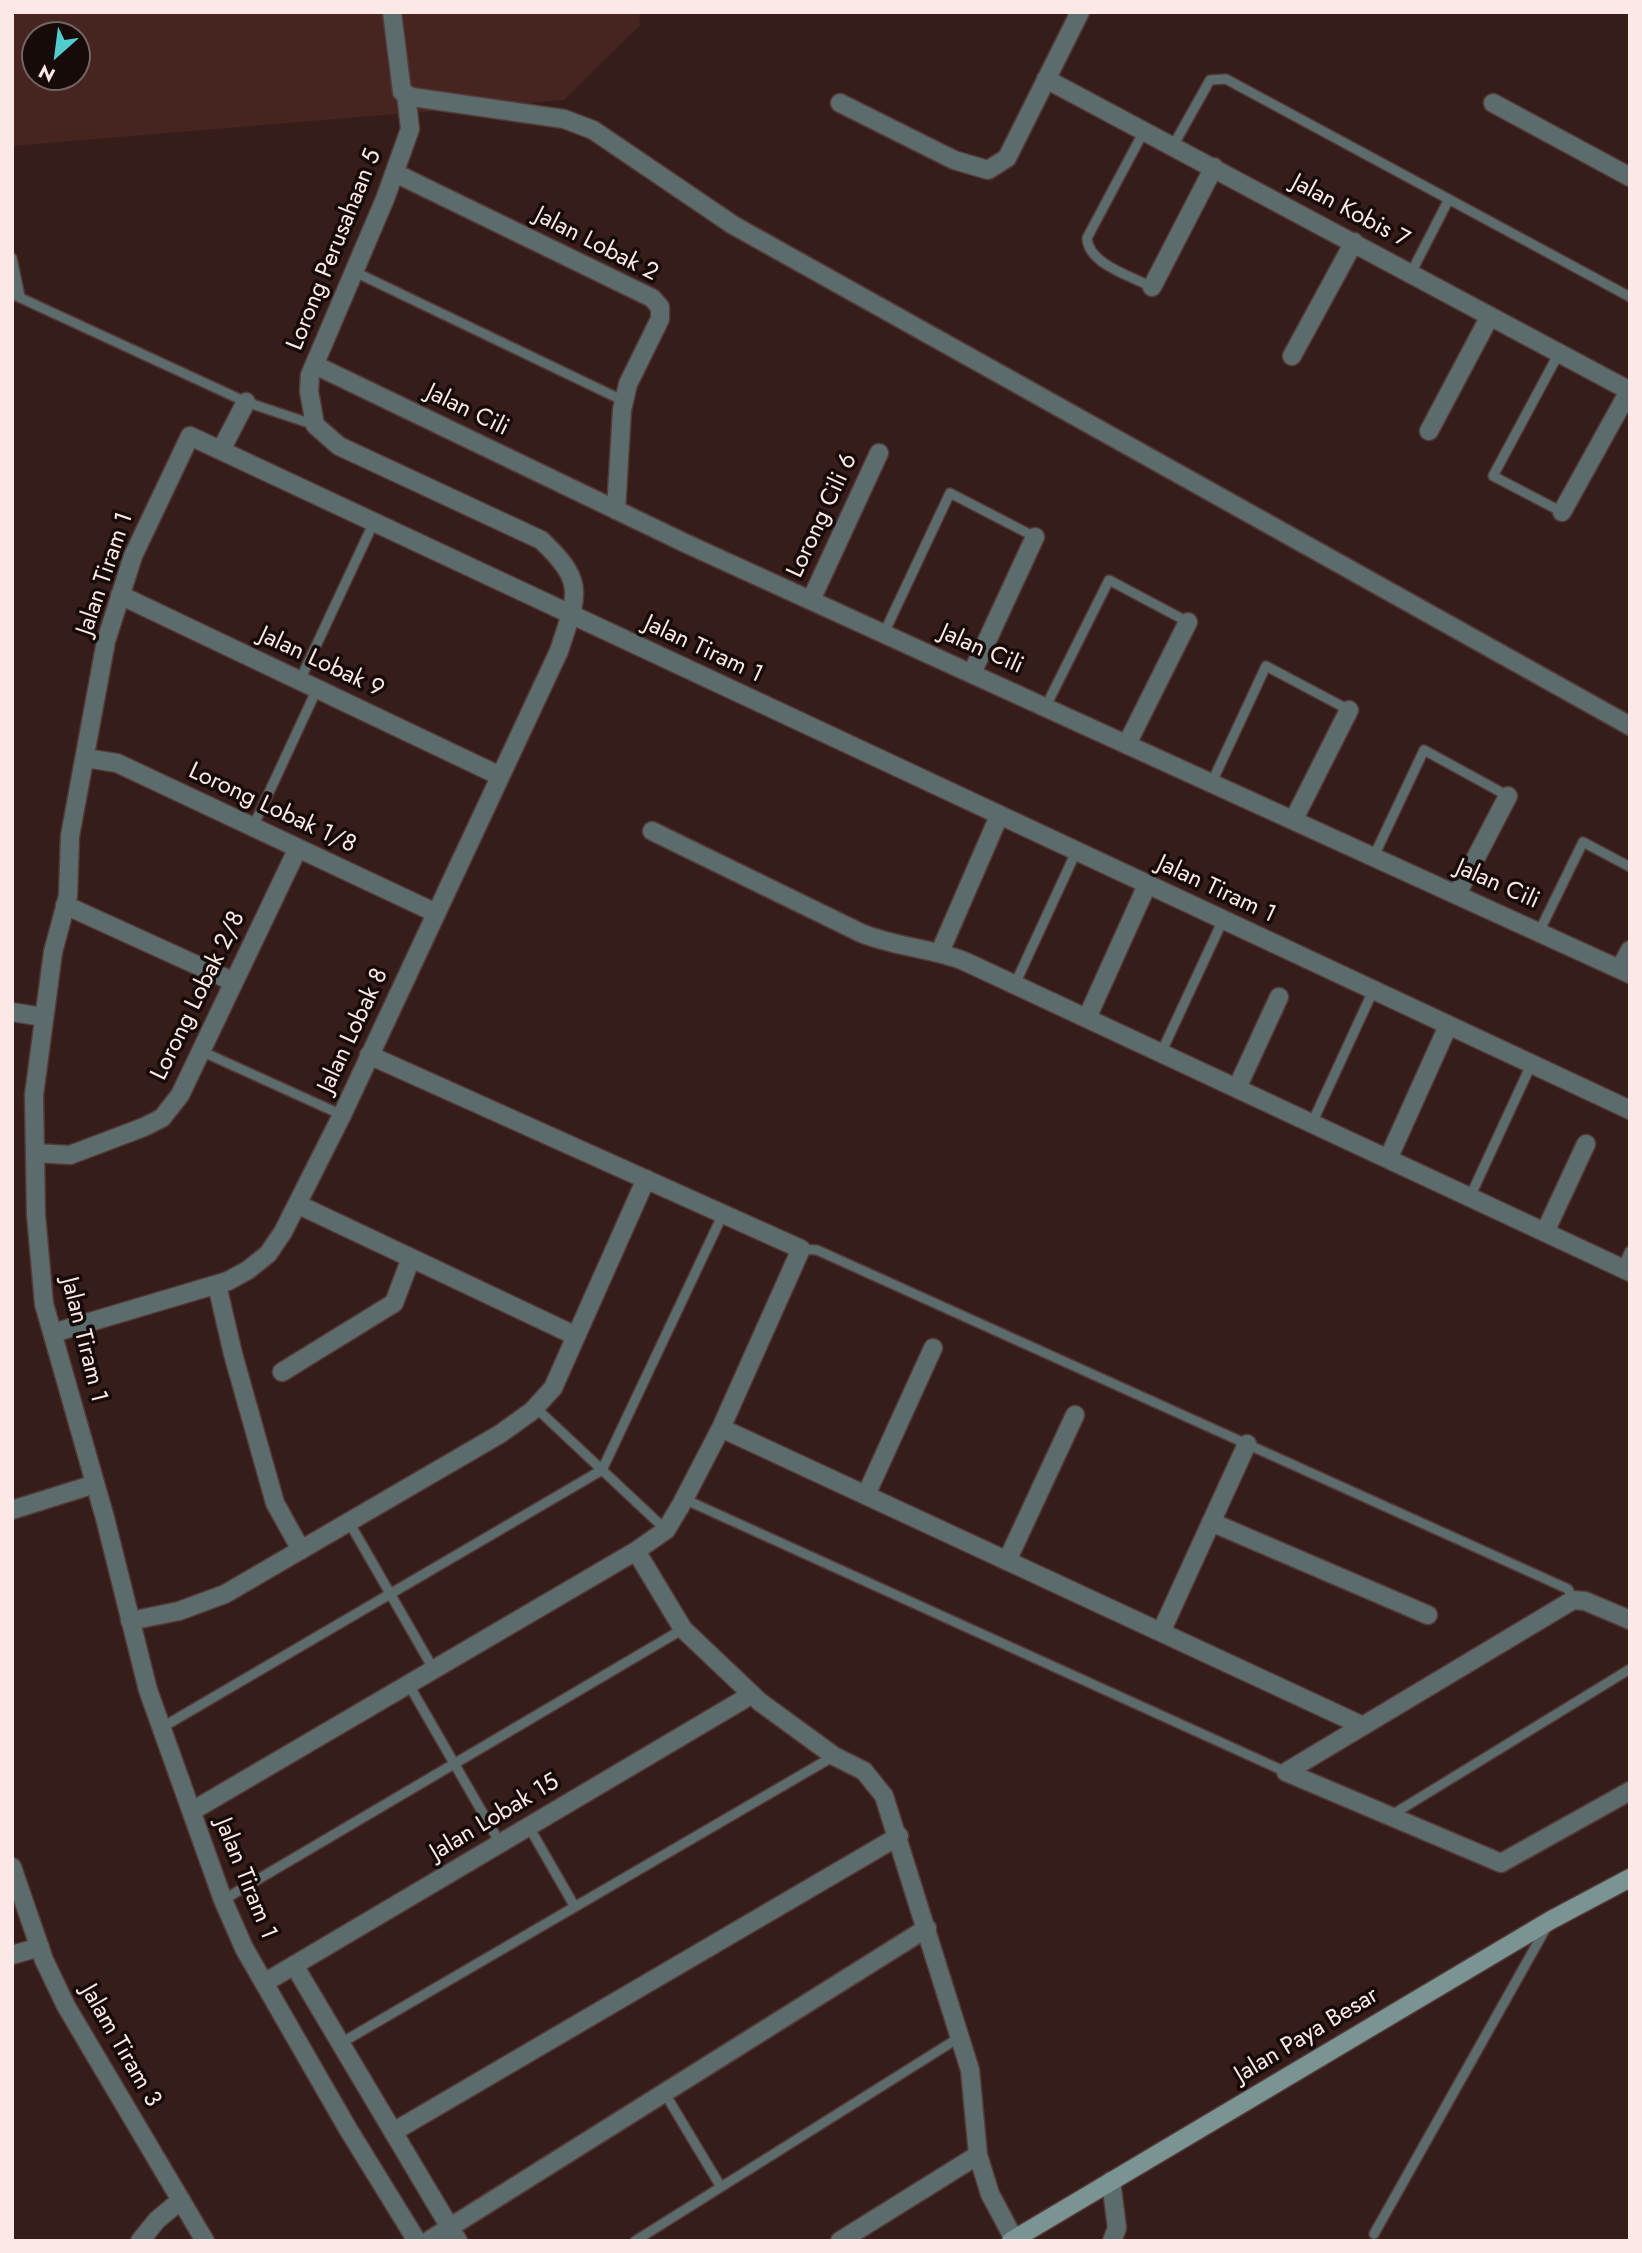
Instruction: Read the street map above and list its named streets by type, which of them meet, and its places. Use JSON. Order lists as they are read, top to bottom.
{
  "streets": {
    "street": [
      "Jalan Kobis 7",
      "Jalan Lobak 2",
      "Lorong Perusahaan 5",
      "Jalan Cili",
      "Lorong Cili 6",
      "Jalan Tiram 1",
      "Jalan Lobak 9",
      "Lorong Lobak 1/8",
      "Lorong Lobak 2/8",
      "Jalan Lobak 8",
      "Jalan Lobak 15",
      "Jalan Paya Besar",
      "Jalam Tiram 3"
    ]
  },
  "crossings": [
    ["Jalan Lobak 2", "Lorong Perusahaan 5"],
    ["Jalan Lobak 2", "Jalan Cili"],
    ["Lorong Perusahaan 5", "Jalan Cili"],
    ["Jalan Cili", "Lorong Cili 6"],
    ["Jalan Tiram 1", "Jalan Lobak 9"],
    ["Jalan Tiram 1", "Lorong Lobak 1/8"],
    ["Jalan Tiram 1", "Lorong Lobak 2/8"],
    ["Jalan Tiram 1", "Jalan Lobak 8"],
    ["Jalan Tiram 1", "Jalan Lobak 15"],
    ["Jalan Lobak 9", "Jalan Lobak 8"],
    ["Lorong Lobak 1/8", "Lorong Lobak 2/8"],
    ["Lorong Lobak 1/8", "Jalan Lobak 8"]
  ],
  "north": "bottom left"
}
